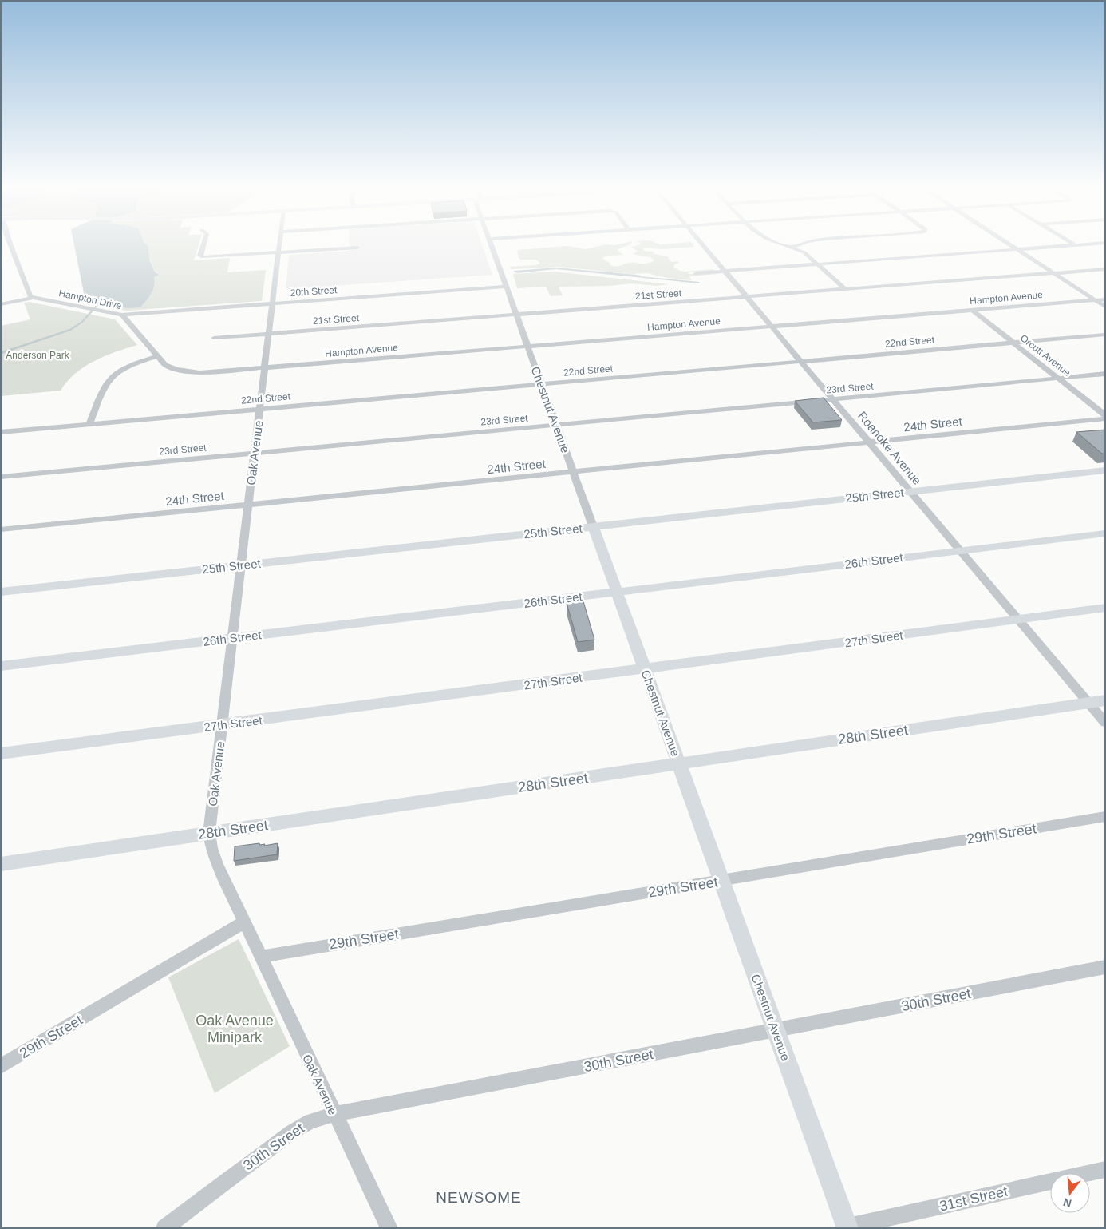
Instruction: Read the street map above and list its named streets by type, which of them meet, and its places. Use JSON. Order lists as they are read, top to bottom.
{
  "streets": {
    "main road": [
      "Chestnut Avenue",
      "25th Street",
      "26th Street",
      "27th Street",
      "28th Street"
    ],
    "street": [
      "20th Street",
      "21st Street",
      "Hampton Avenue",
      "Hampton Drive",
      "22nd Street",
      "Orcutt Avenue",
      "23rd Street",
      "24th Street",
      "Roanoke Avenue",
      "Oak Avenue",
      "29th Street",
      "30th Street",
      "31st Street"
    ]
  },
  "crossings": [
    ["20th Street", "Hampton Drive"],
    ["20th Street", "Chestnut Avenue"],
    ["20th Street", "Oak Avenue"],
    ["21st Street", "Chestnut Avenue"],
    ["21st Street", "Roanoke Avenue"],
    ["21st Street", "Oak Avenue"],
    ["Hampton Avenue", "Hampton Drive"],
    ["Hampton Avenue", "Orcutt Avenue"],
    ["Hampton Avenue", "Chestnut Avenue"],
    ["Hampton Avenue", "Roanoke Avenue"],
    ["Hampton Avenue", "Oak Avenue"],
    ["Hampton Drive", "Oak Avenue"],
    ["22nd Street", "Orcutt Avenue"],
    ["22nd Street", "Chestnut Avenue"],
    ["22nd Street", "Roanoke Avenue"],
    ["22nd Street", "Oak Avenue"],
    ["Orcutt Avenue", "23rd Street"],
    ["23rd Street", "Chestnut Avenue"],
    ["23rd Street", "Roanoke Avenue"],
    ["23rd Street", "Oak Avenue"],
    ["Chestnut Avenue", "24th Street"],
    ["Chestnut Avenue", "25th Street"],
    ["Chestnut Avenue", "26th Street"],
    ["Chestnut Avenue", "27th Street"],
    ["Chestnut Avenue", "28th Street"],
    ["Chestnut Avenue", "29th Street"],
    ["Chestnut Avenue", "30th Street"],
    ["Chestnut Avenue", "31st Street"],
    ["24th Street", "Roanoke Avenue"],
    ["24th Street", "Oak Avenue"],
    ["Roanoke Avenue", "25th Street"],
    ["Roanoke Avenue", "26th Street"],
    ["Roanoke Avenue", "27th Street"],
    ["Roanoke Avenue", "28th Street"],
    ["Oak Avenue", "25th Street"],
    ["Oak Avenue", "26th Street"],
    ["Oak Avenue", "27th Street"],
    ["Oak Avenue", "28th Street"],
    ["Oak Avenue", "29th Street"],
    ["Oak Avenue", "30th Street"]
  ],
  "districts": ["NEWSOME"],
  "parks": ["Anderson Park", "Oak Avenue Minipark"],
  "north": "bottom"
}
